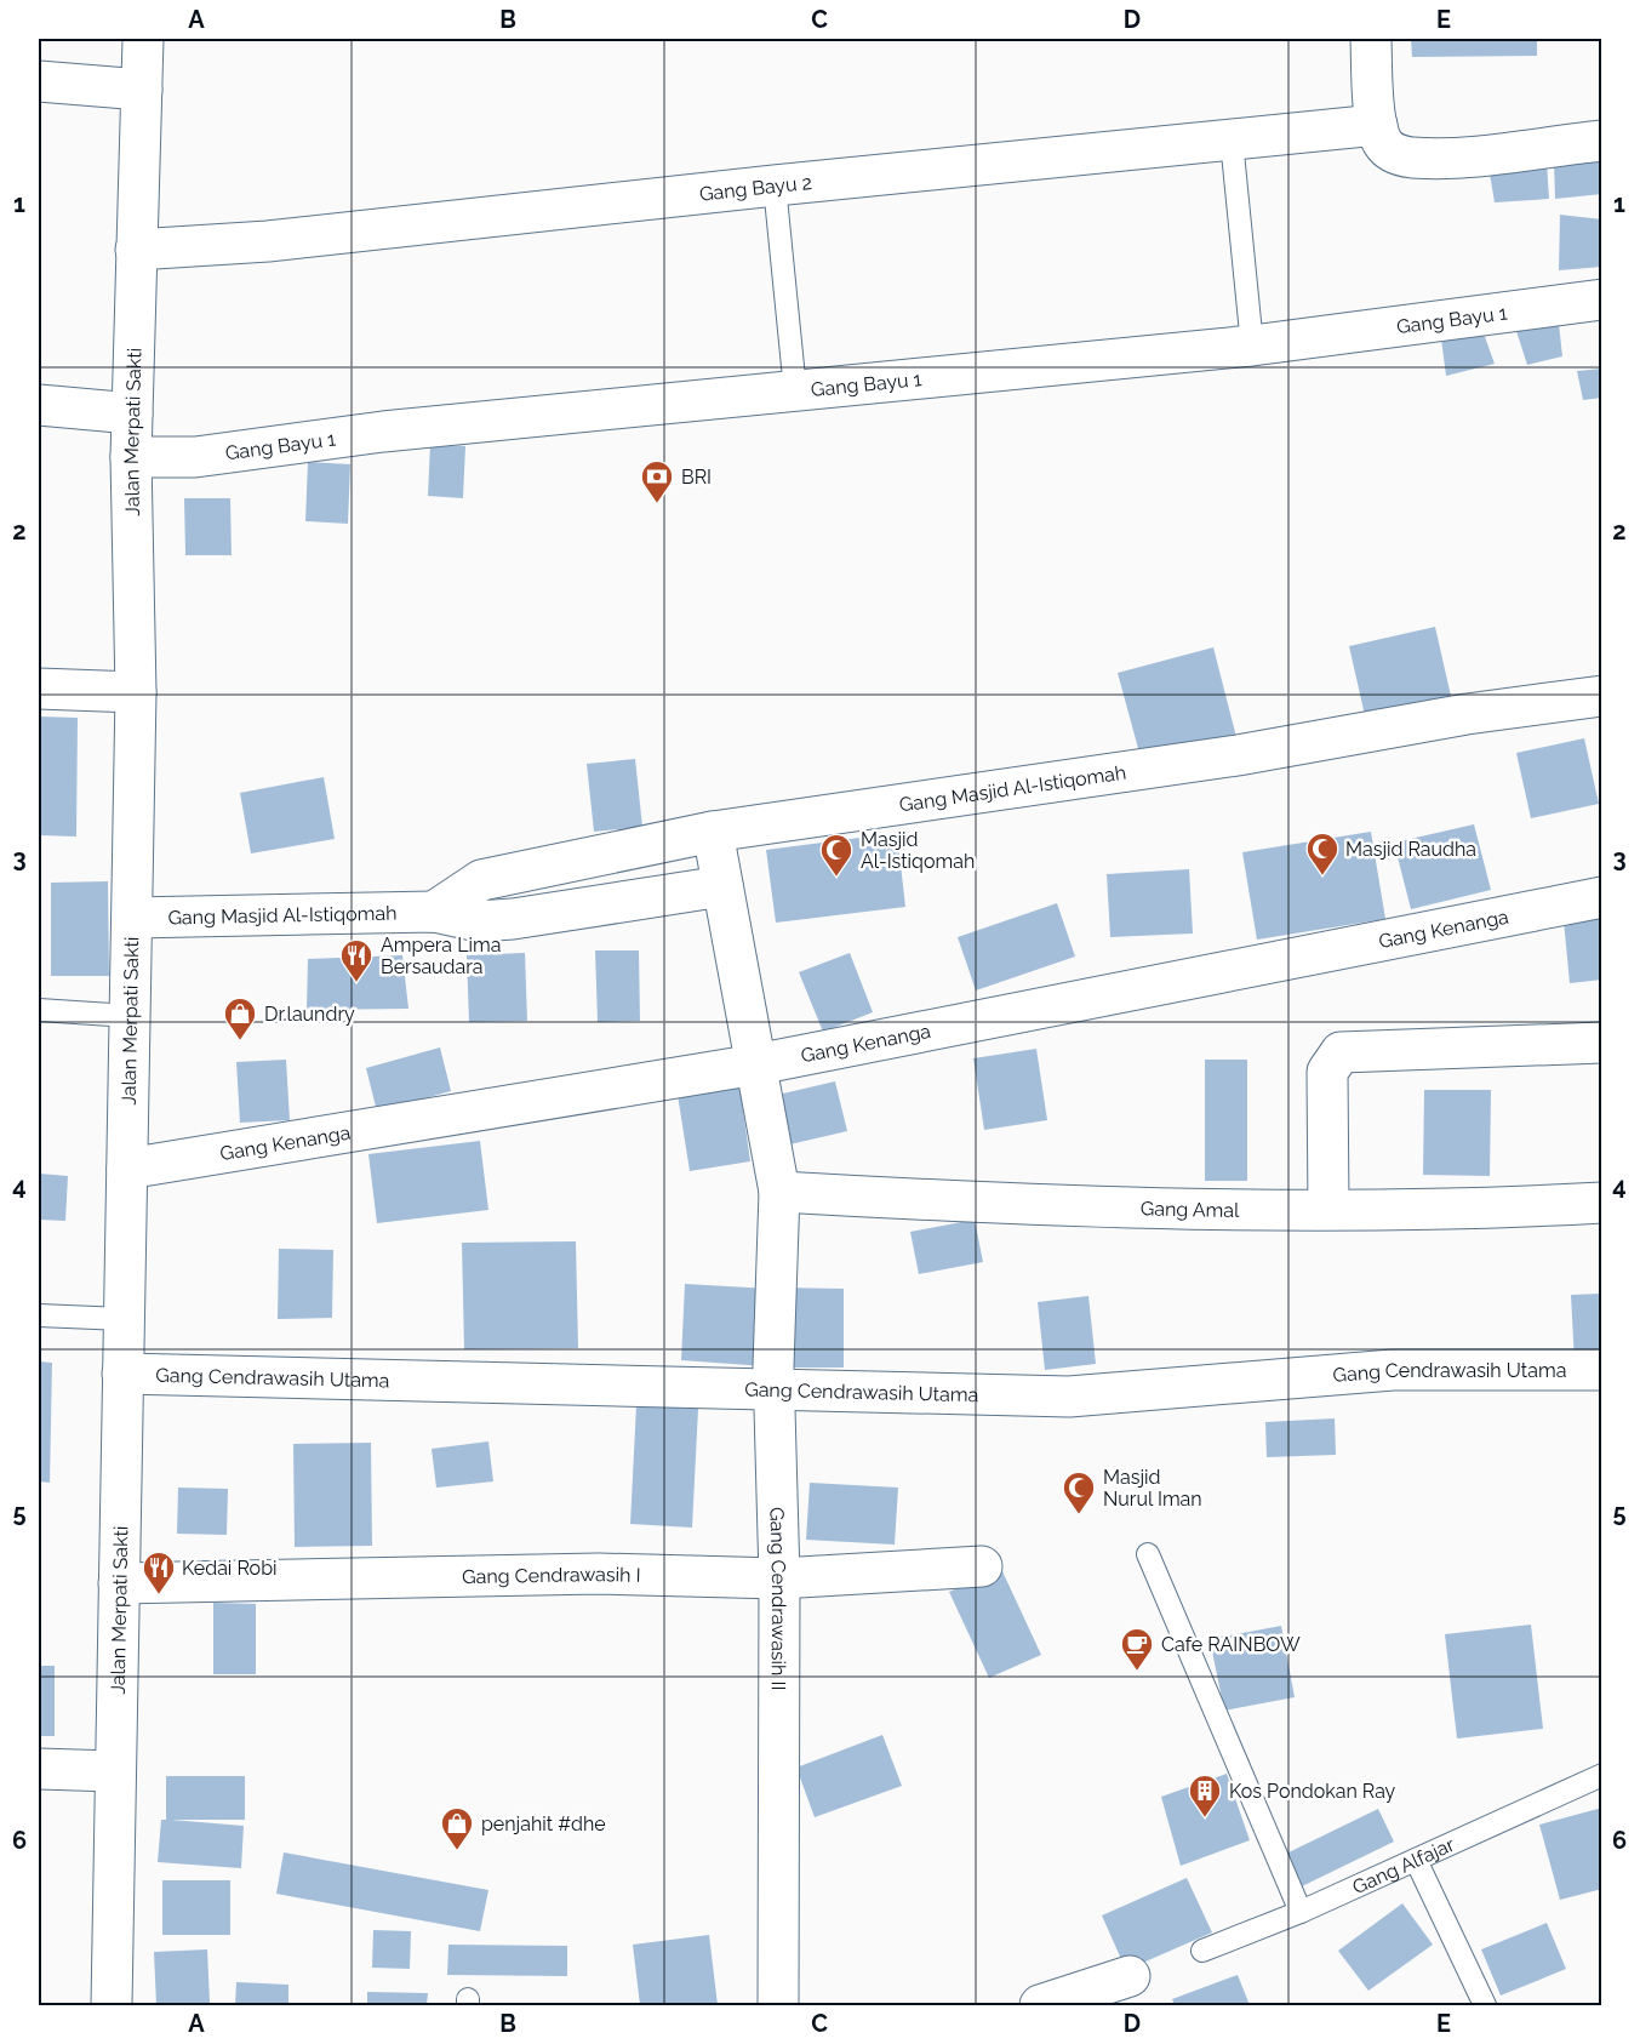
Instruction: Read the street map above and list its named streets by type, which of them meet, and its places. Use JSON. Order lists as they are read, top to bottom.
{
  "streets": {
    "street": [
      "Gang Bayu 2",
      "Gang Bayu 1",
      "Jalan Merpati Sakti",
      "Gang Masjid Al-Istiqomah",
      "Gang Kenanga",
      "Gang Amal",
      "Gang Cendrawasih Utama",
      "Gang Cendrawasih I",
      "Gang Cendrawasih II"
    ],
    "lane": ["Gang Alfajar"]
  },
  "crossings": [
    ["Gang Bayu 2", "Jalan Merpati Sakti"],
    ["Gang Bayu 1", "Jalan Merpati Sakti"],
    ["Jalan Merpati Sakti", "Gang Masjid Al-Istiqomah"],
    ["Jalan Merpati Sakti", "Gang Kenanga"],
    ["Jalan Merpati Sakti", "Gang Cendrawasih Utama"],
    ["Jalan Merpati Sakti", "Gang Cendrawasih I"],
    ["Gang Masjid Al-Istiqomah", "Gang Cendrawasih II"],
    ["Gang Kenanga", "Gang Cendrawasih II"],
    ["Gang Amal", "Gang Cendrawasih II"],
    ["Gang Cendrawasih Utama", "Gang Cendrawasih II"],
    ["Gang Cendrawasih I", "Gang Cendrawasih II"]
  ],
  "places": {
    "bank": ["BRI"],
    "mosque": ["Masjid Raudha", "Masjid Al-Istiqomah", "Masjid Nurul Iman"],
    "restaurant": ["Ampera Lima Bersaudara", "Kedai Robi"],
    "shop": ["Dr.laundry", "penjahit #dhe"],
    "cafe": ["Cafe RAINBOW"],
    "building": ["Kos Pondokan Ray"]
  },
  "grid": {
    "columns": [
      "A",
      "B",
      "C",
      "D",
      "E"
    ],
    "rows": [
      "1",
      "2",
      "3",
      "4",
      "5",
      "6"
    ]
  }
}
